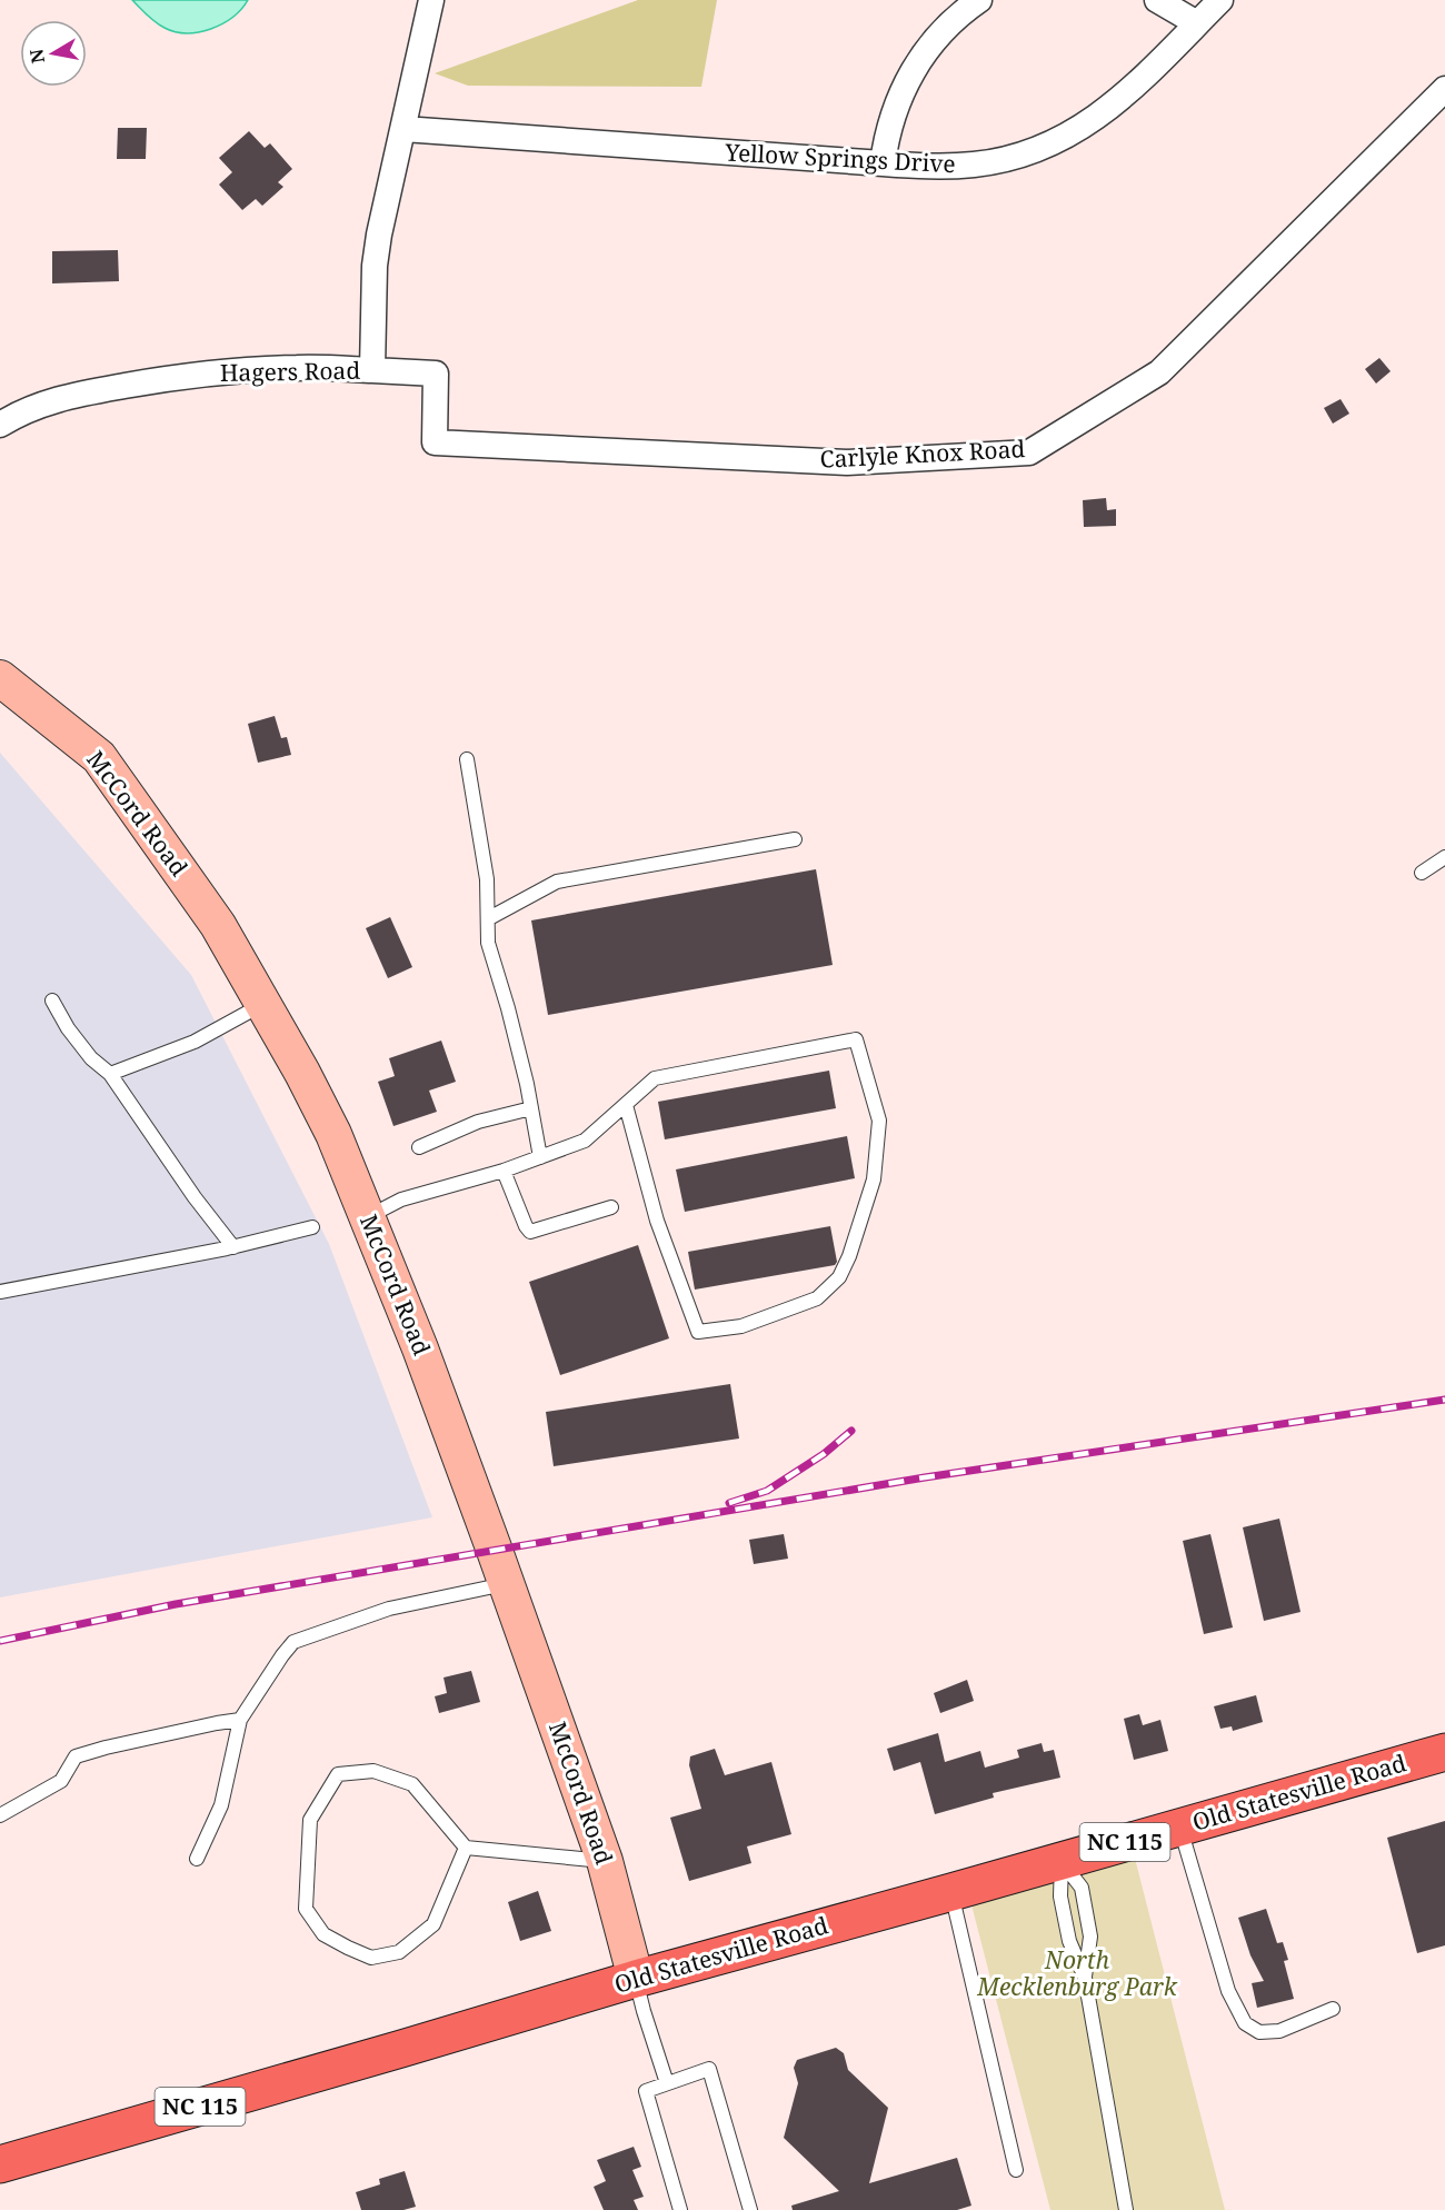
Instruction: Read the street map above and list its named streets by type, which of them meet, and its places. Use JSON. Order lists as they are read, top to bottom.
{
  "streets": {
    "main road": ["Old Statesville Road", "NC 115"],
    "street": [
      "Yellow Springs Drive",
      "Hagers Road",
      "Carlyle Knox Road",
      "McCord Road"
    ]
  },
  "crossings": [
    ["Yellow Springs Drive", "Hagers Road"],
    ["Hagers Road", "Carlyle Knox Road"],
    ["McCord Road", "Old Statesville Road"]
  ],
  "parks": ["North Mecklenburg Park"],
  "north": "left"
}
